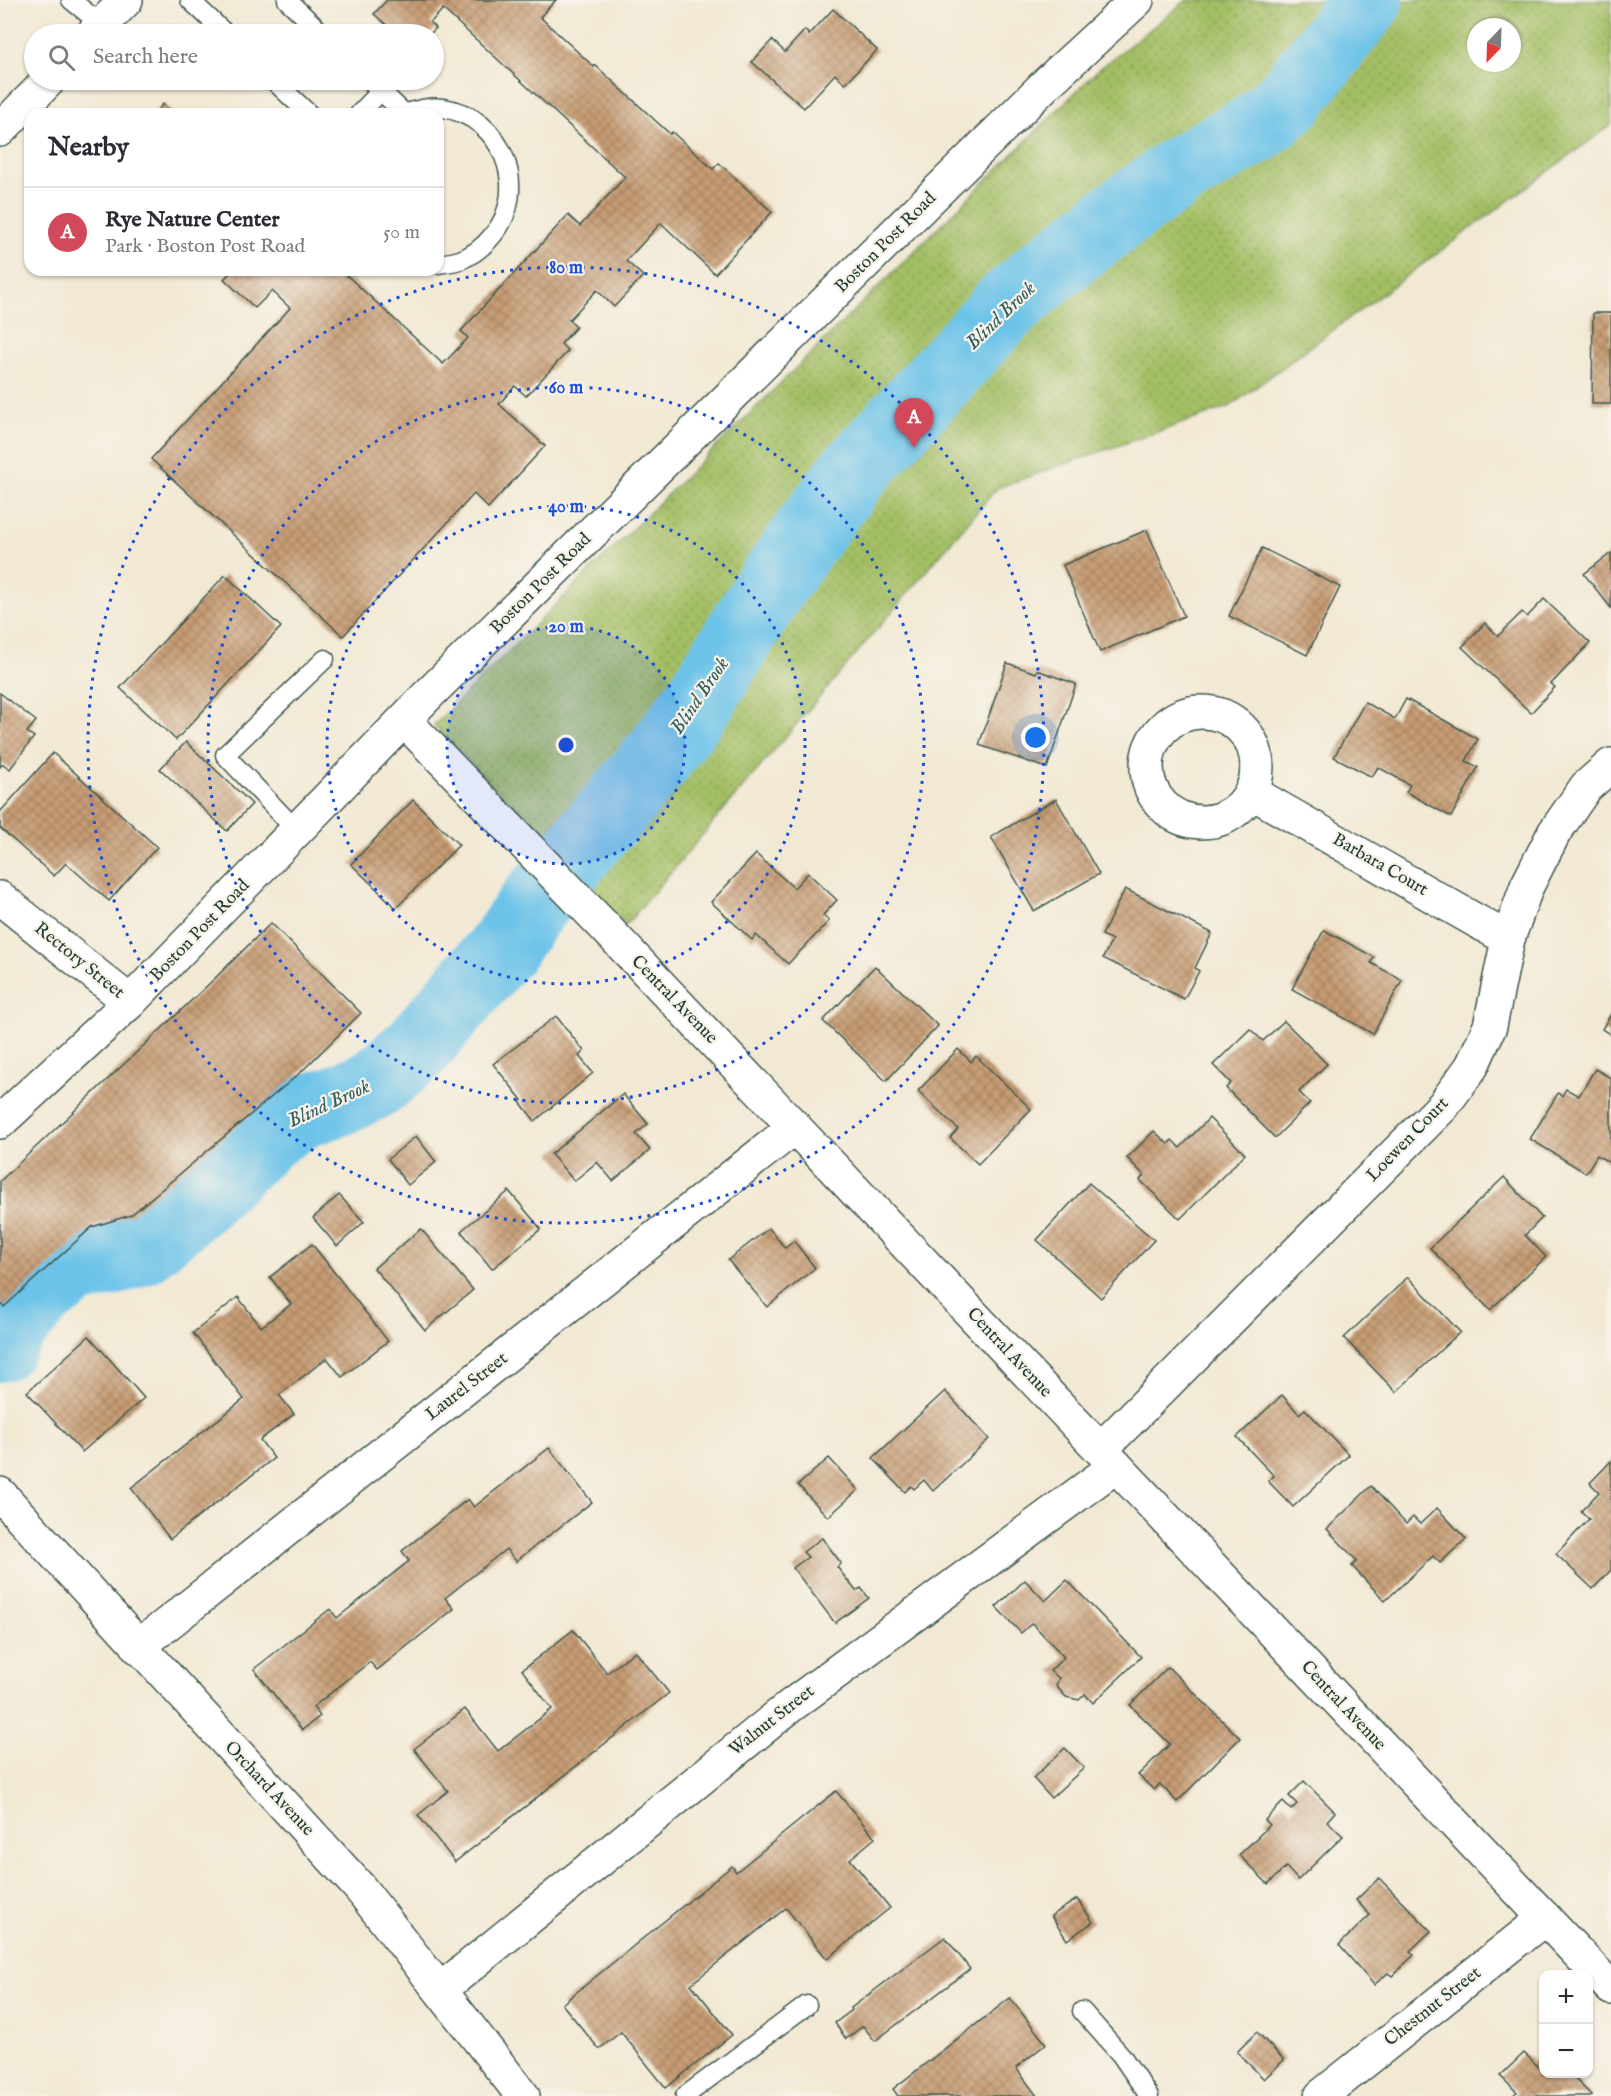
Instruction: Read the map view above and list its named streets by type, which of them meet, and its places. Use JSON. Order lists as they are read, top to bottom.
{
  "streets": {
    "street": [
      "Boston Post Road",
      "Barbara Court",
      "Rectory Street",
      "Central Avenue",
      "Loewen Court",
      "Laurel Street",
      "Walnut Street",
      "Orchard Avenue",
      "Chestnut Street"
    ]
  },
  "crossings": [
    ["Boston Post Road", "Rectory Street"],
    ["Boston Post Road", "Central Avenue"],
    ["Barbara Court", "Loewen Court"],
    ["Central Avenue", "Loewen Court"],
    ["Central Avenue", "Laurel Street"],
    ["Central Avenue", "Walnut Street"],
    ["Central Avenue", "Chestnut Street"],
    ["Loewen Court", "Walnut Street"],
    ["Laurel Street", "Orchard Avenue"],
    ["Walnut Street", "Orchard Avenue"]
  ],
  "water": ["Blind Brook"],
  "north": "bottom left",
  "page": {
    "search": "Search here",
    "heading": "Nearby",
    "list": [
      {
        "mark": "A",
        "name": "Rye Nature Center",
        "note": "Park · Boston Post Road",
        "value": "50 m"
      }
    ],
    "pins": "A",
    "map_buttons": ["+", "−"]
  },
  "rings": [
    "80 m",
    "60 m",
    "40 m",
    "20 m"
  ]
}
